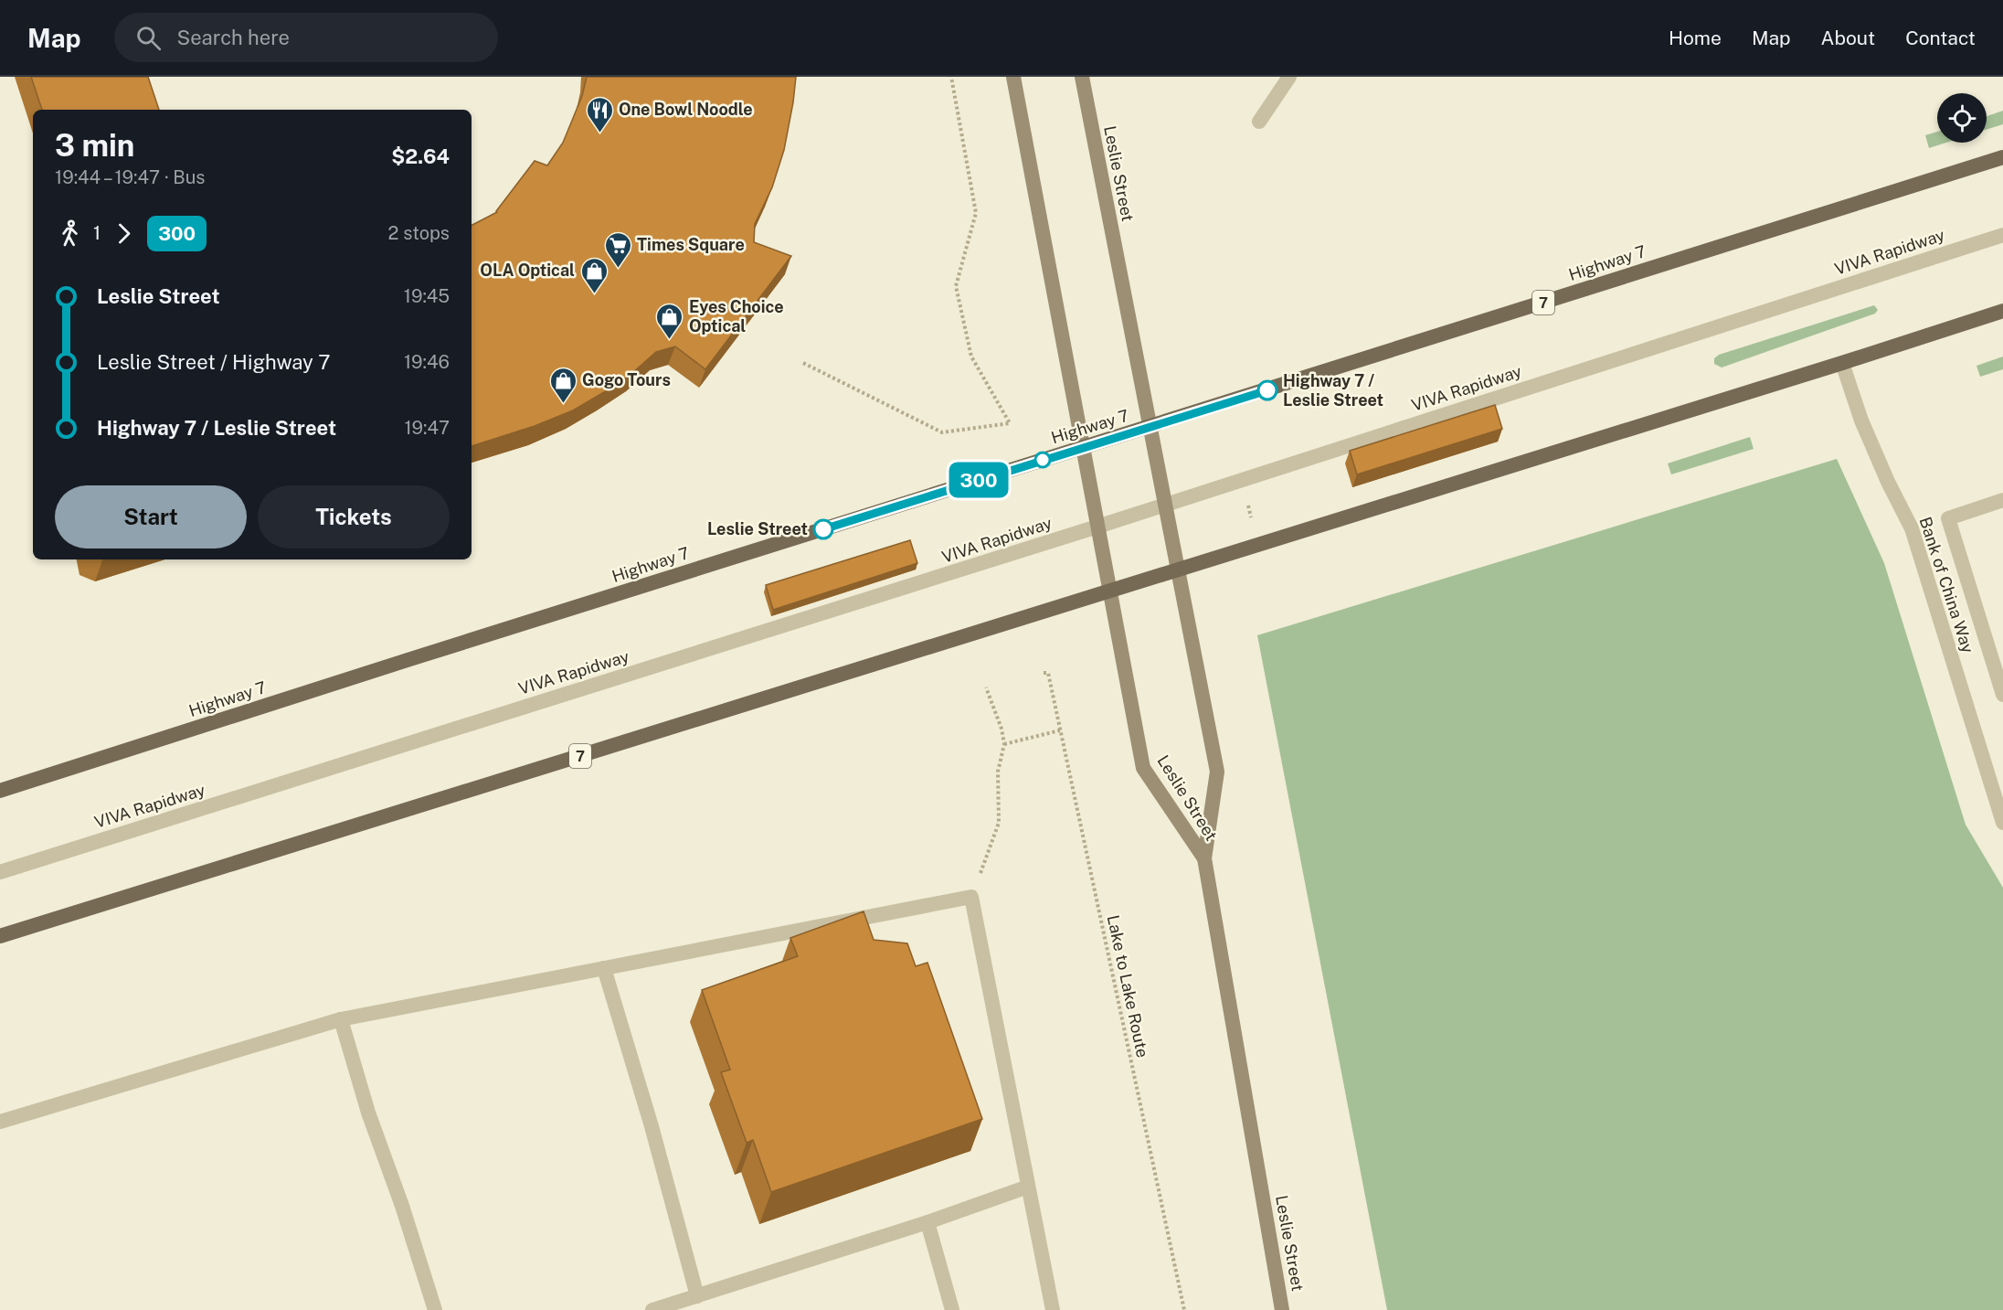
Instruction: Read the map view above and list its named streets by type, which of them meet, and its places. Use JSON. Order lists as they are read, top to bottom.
{
  "streets": {
    "main road": ["Leslie Street", "Highway 7", "7"],
    "lane": ["VIVA Rapidway", "Bank of China Way"],
    "path": ["Lake to Lake Route"]
  },
  "crossings": [
    ["Leslie Street", "VIVA Rapidway"],
    ["Leslie Street", "Highway 7"],
    ["Leslie Street", "7"],
    ["7", "Bank of China Way"]
  ],
  "places": {
    "restaurant": ["One Bowl Noodle"],
    "supermarket": ["Times Square"],
    "shop": ["OLA Optical", "Eyes Choice Optical", "Gogo Tours"],
    "other": ["Highway 7 / Leslie Street", "Leslie Street"]
  },
  "lines": ["bus line 300"],
  "page": {
    "header": "Map",
    "search": "Search here",
    "nav": [
      "Home",
      "Map",
      "About",
      "Contact"
    ],
    "on_map": "300",
    "heading": ["3 min", "19:44 – 19:47 · Bus", "$2.64"],
    "legs": ["1", "300", "2 stops"],
    "list": [
      {
        "name": "Leslie Street",
        "value": "19:45"
      },
      {
        "name": "Leslie Street / Highway 7",
        "value": "19:46"
      },
      {
        "name": "Highway 7 / Leslie Street",
        "value": "19:47"
      }
    ],
    "buttons": ["Start", "Tickets"]
  }
}
